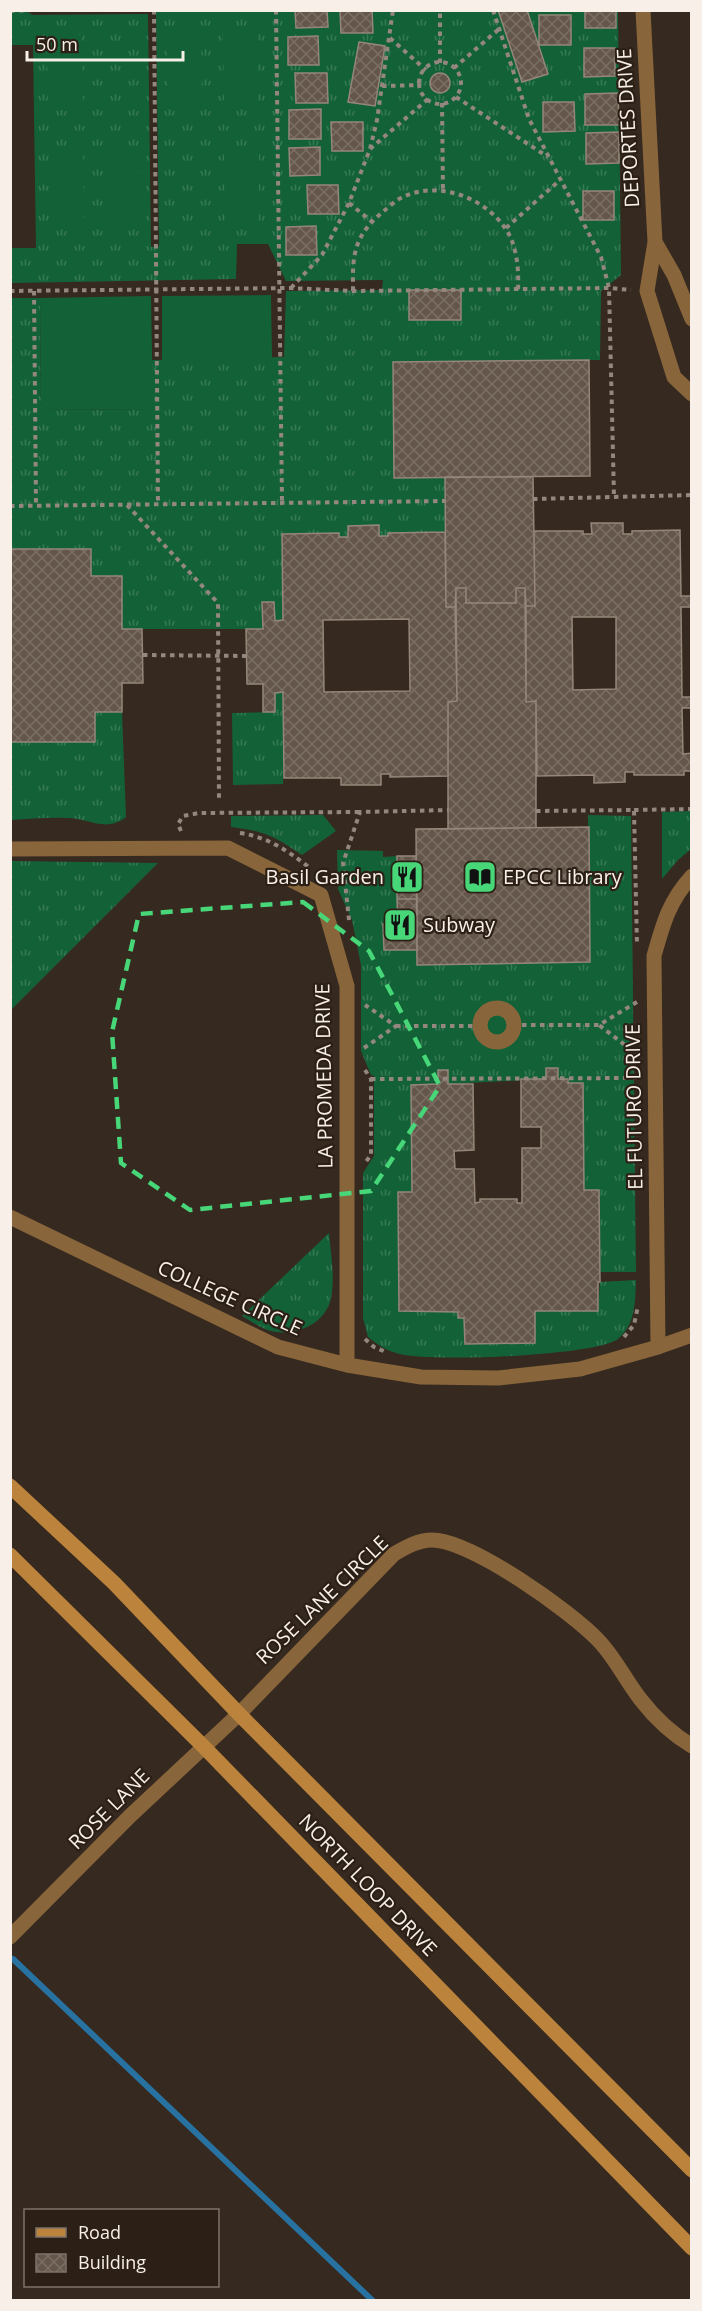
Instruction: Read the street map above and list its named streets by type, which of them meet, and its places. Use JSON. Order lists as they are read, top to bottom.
{
  "streets": {
    "main road": ["NORTH LOOP DRIVE"],
    "street": [
      "DEPORTES DRIVE",
      "LA PROMEDA DRIVE",
      "EL FUTURO DRIVE",
      "COLLEGE CIRCLE",
      "ROSE LANE CIRCLE",
      "ROSE LANE"
    ]
  },
  "crossings": [
    ["LA PROMEDA DRIVE", "COLLEGE CIRCLE"],
    ["EL FUTURO DRIVE", "COLLEGE CIRCLE"],
    ["ROSE LANE CIRCLE", "ROSE LANE"],
    ["ROSE LANE CIRCLE", "NORTH LOOP DRIVE"],
    ["ROSE LANE", "NORTH LOOP DRIVE"]
  ],
  "places": {
    "restaurant": ["Basil Garden", "Subway"],
    "library": ["EPCC Library"]
  },
  "legend": ["Road", "Building"],
  "scale_bar": "50 m"
}
